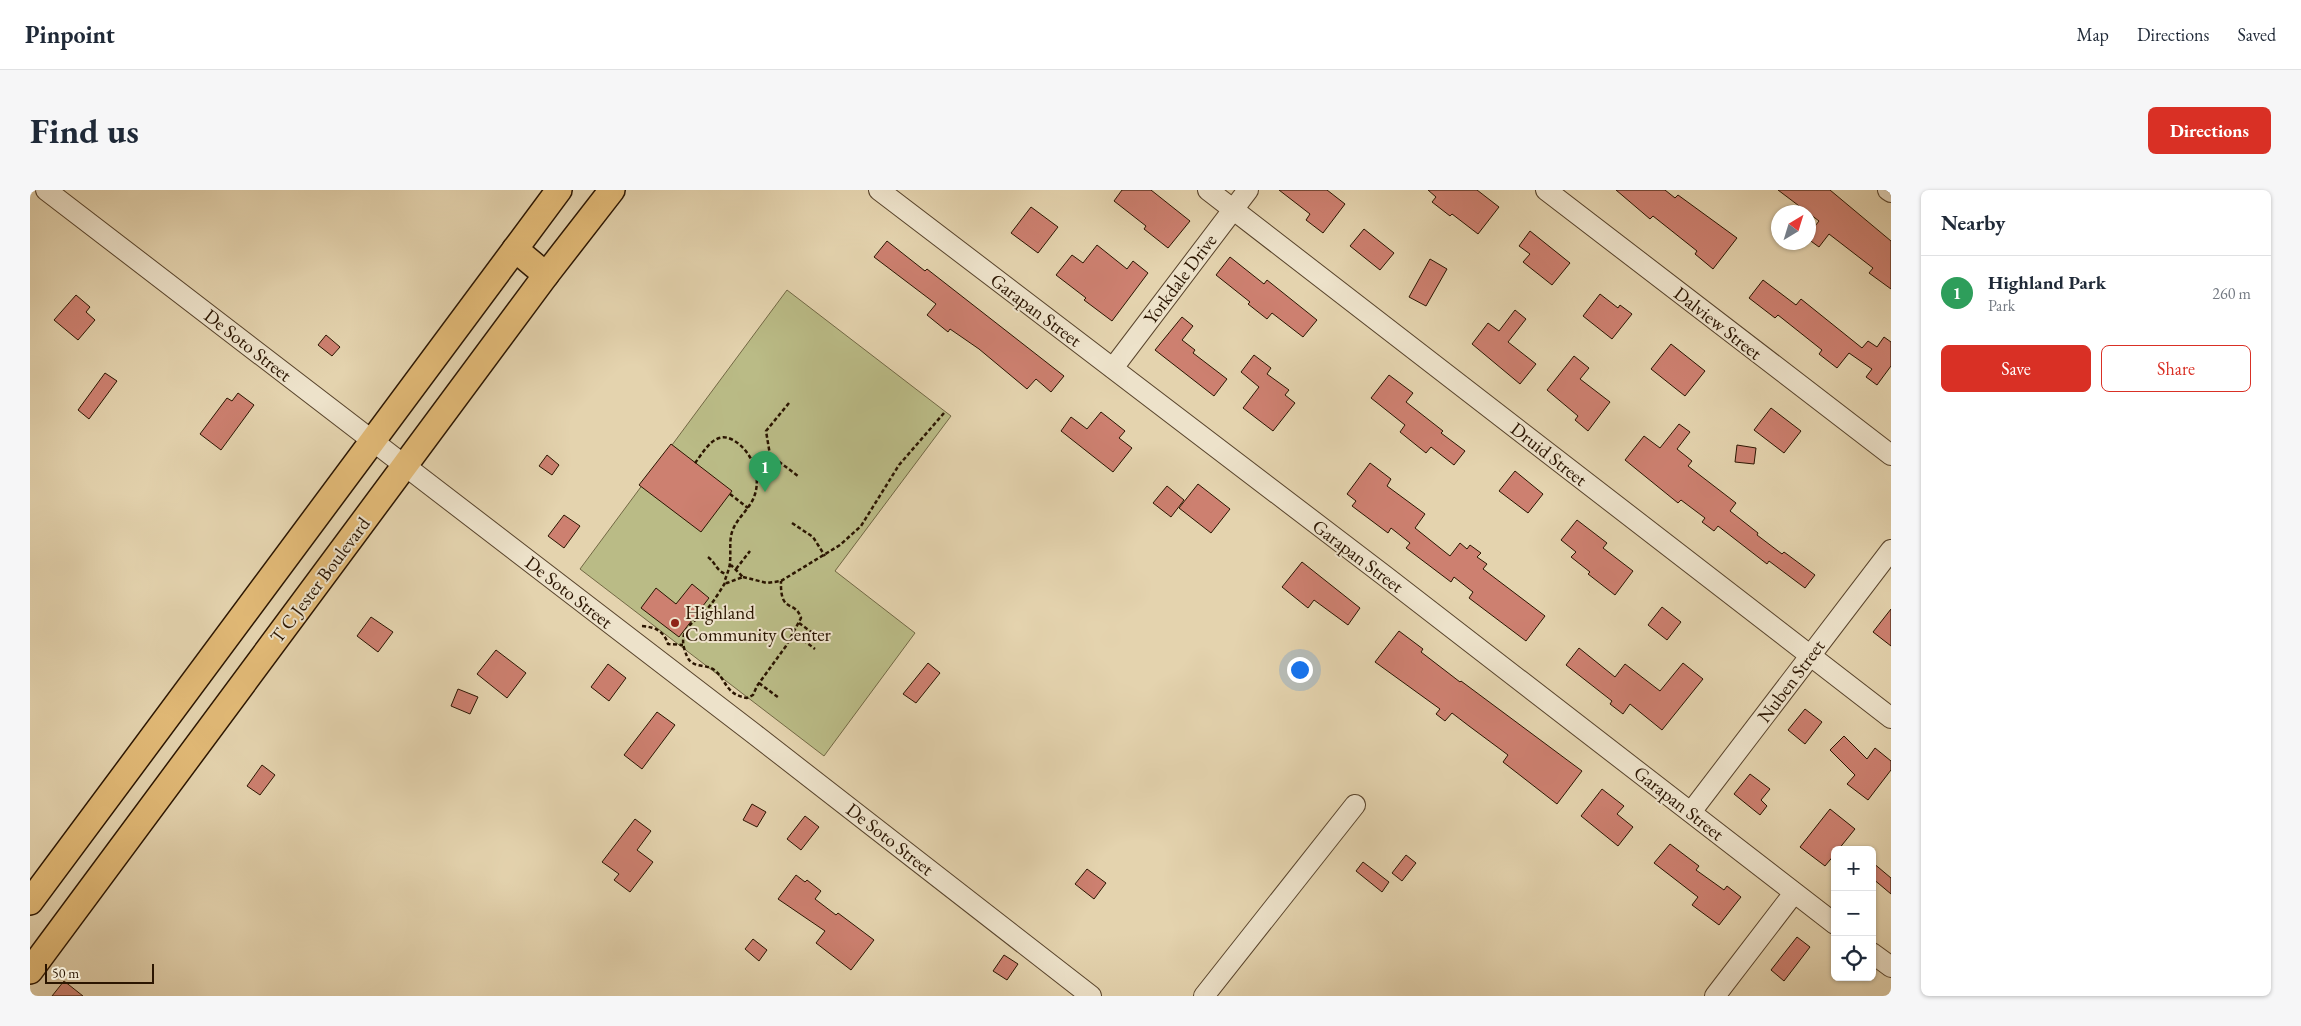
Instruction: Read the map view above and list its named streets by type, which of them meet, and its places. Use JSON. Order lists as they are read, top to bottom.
{
  "streets": {
    "main road": ["T C Jester Boulevard"],
    "street": [
      "Yorkdale Drive",
      "Garapan Street",
      "Dalview Street",
      "De Soto Street",
      "Druid Street",
      "Nuben Street"
    ]
  },
  "crossings": [
    ["Yorkdale Drive", "Garapan Street"],
    ["Yorkdale Drive", "Druid Street"],
    ["Garapan Street", "Nuben Street"],
    ["De Soto Street", "T C Jester Boulevard"],
    ["Druid Street", "Nuben Street"]
  ],
  "places": ["Highland Community Center"],
  "scale_bar": "50 m",
  "north": "top right",
  "page": {
    "header": "Pinpoint",
    "nav": ["Map", "Directions", "Saved"],
    "buttons": [
      "Directions",
      ["Save", "Share"]
    ],
    "title": "Find us",
    "heading": "Nearby",
    "list": [
      {
        "mark": "1",
        "name": "Highland Park",
        "note": "Park",
        "value": "260 m"
      }
    ],
    "pins": "1",
    "map_buttons": ["+", "−"],
    "scale": "50 m"
  }
}
